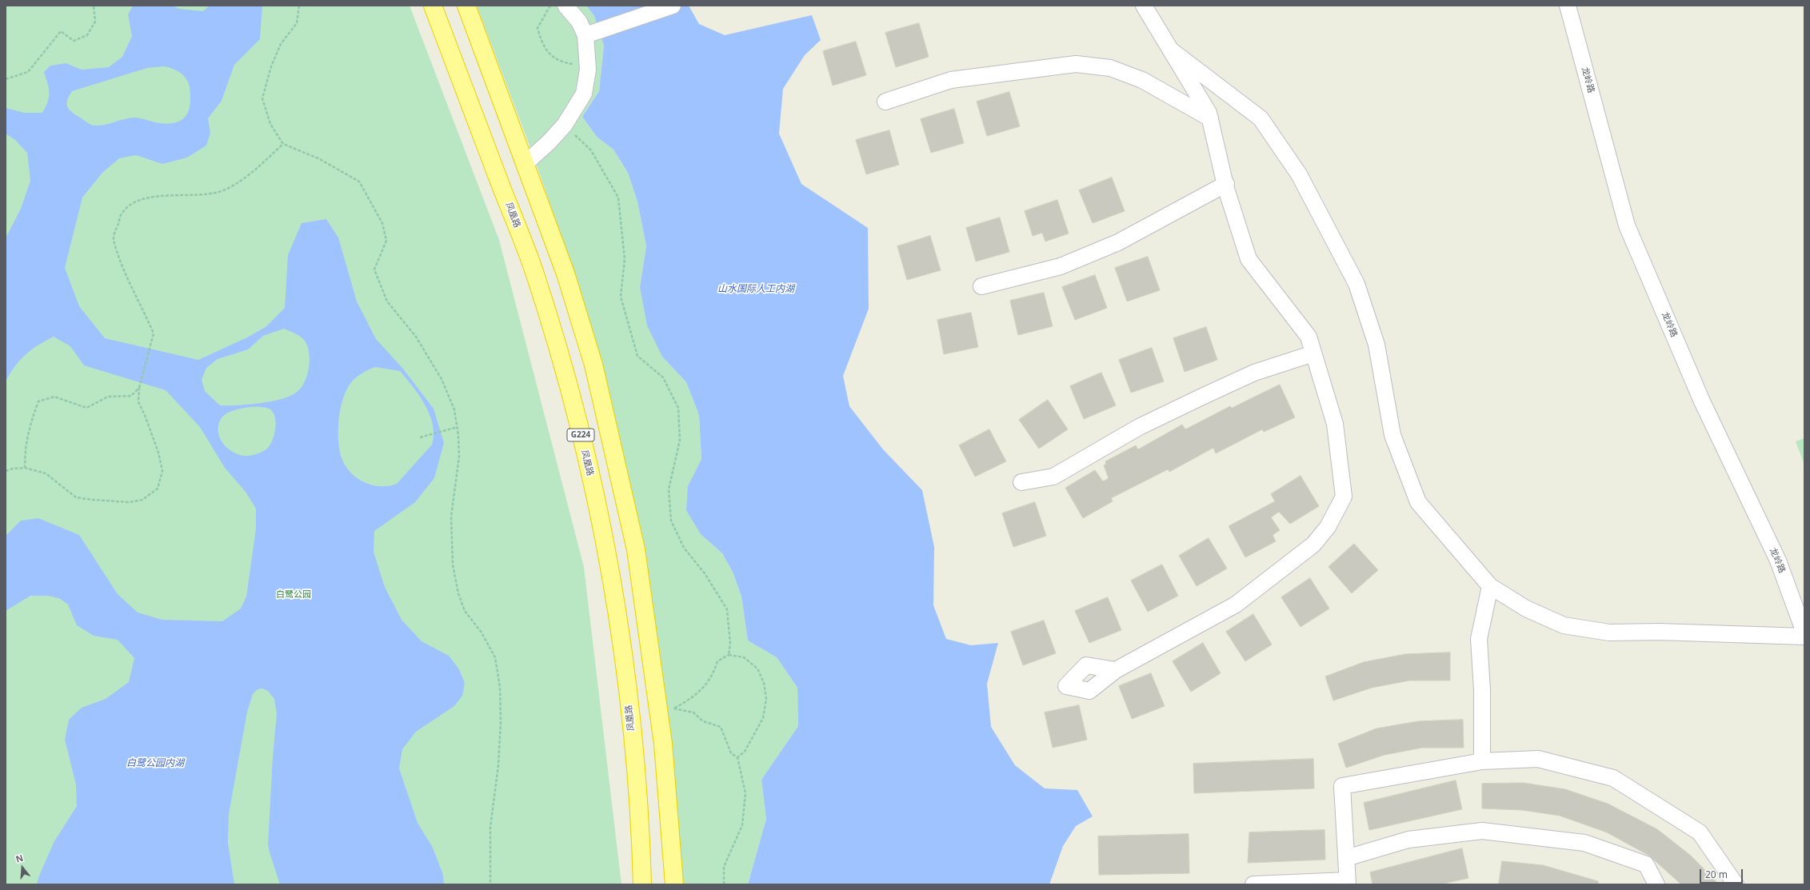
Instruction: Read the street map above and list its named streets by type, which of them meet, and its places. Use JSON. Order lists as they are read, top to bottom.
{
  "streets": {
    "highway": ["凤凰路", "G224"],
    "street": ["龙岭路"]
  },
  "water": ["山水国际人工内湖", "白鹭公园内湖"],
  "parks": ["白鹭公园"],
  "scale_bar": "20 m",
  "north": "top"
}
